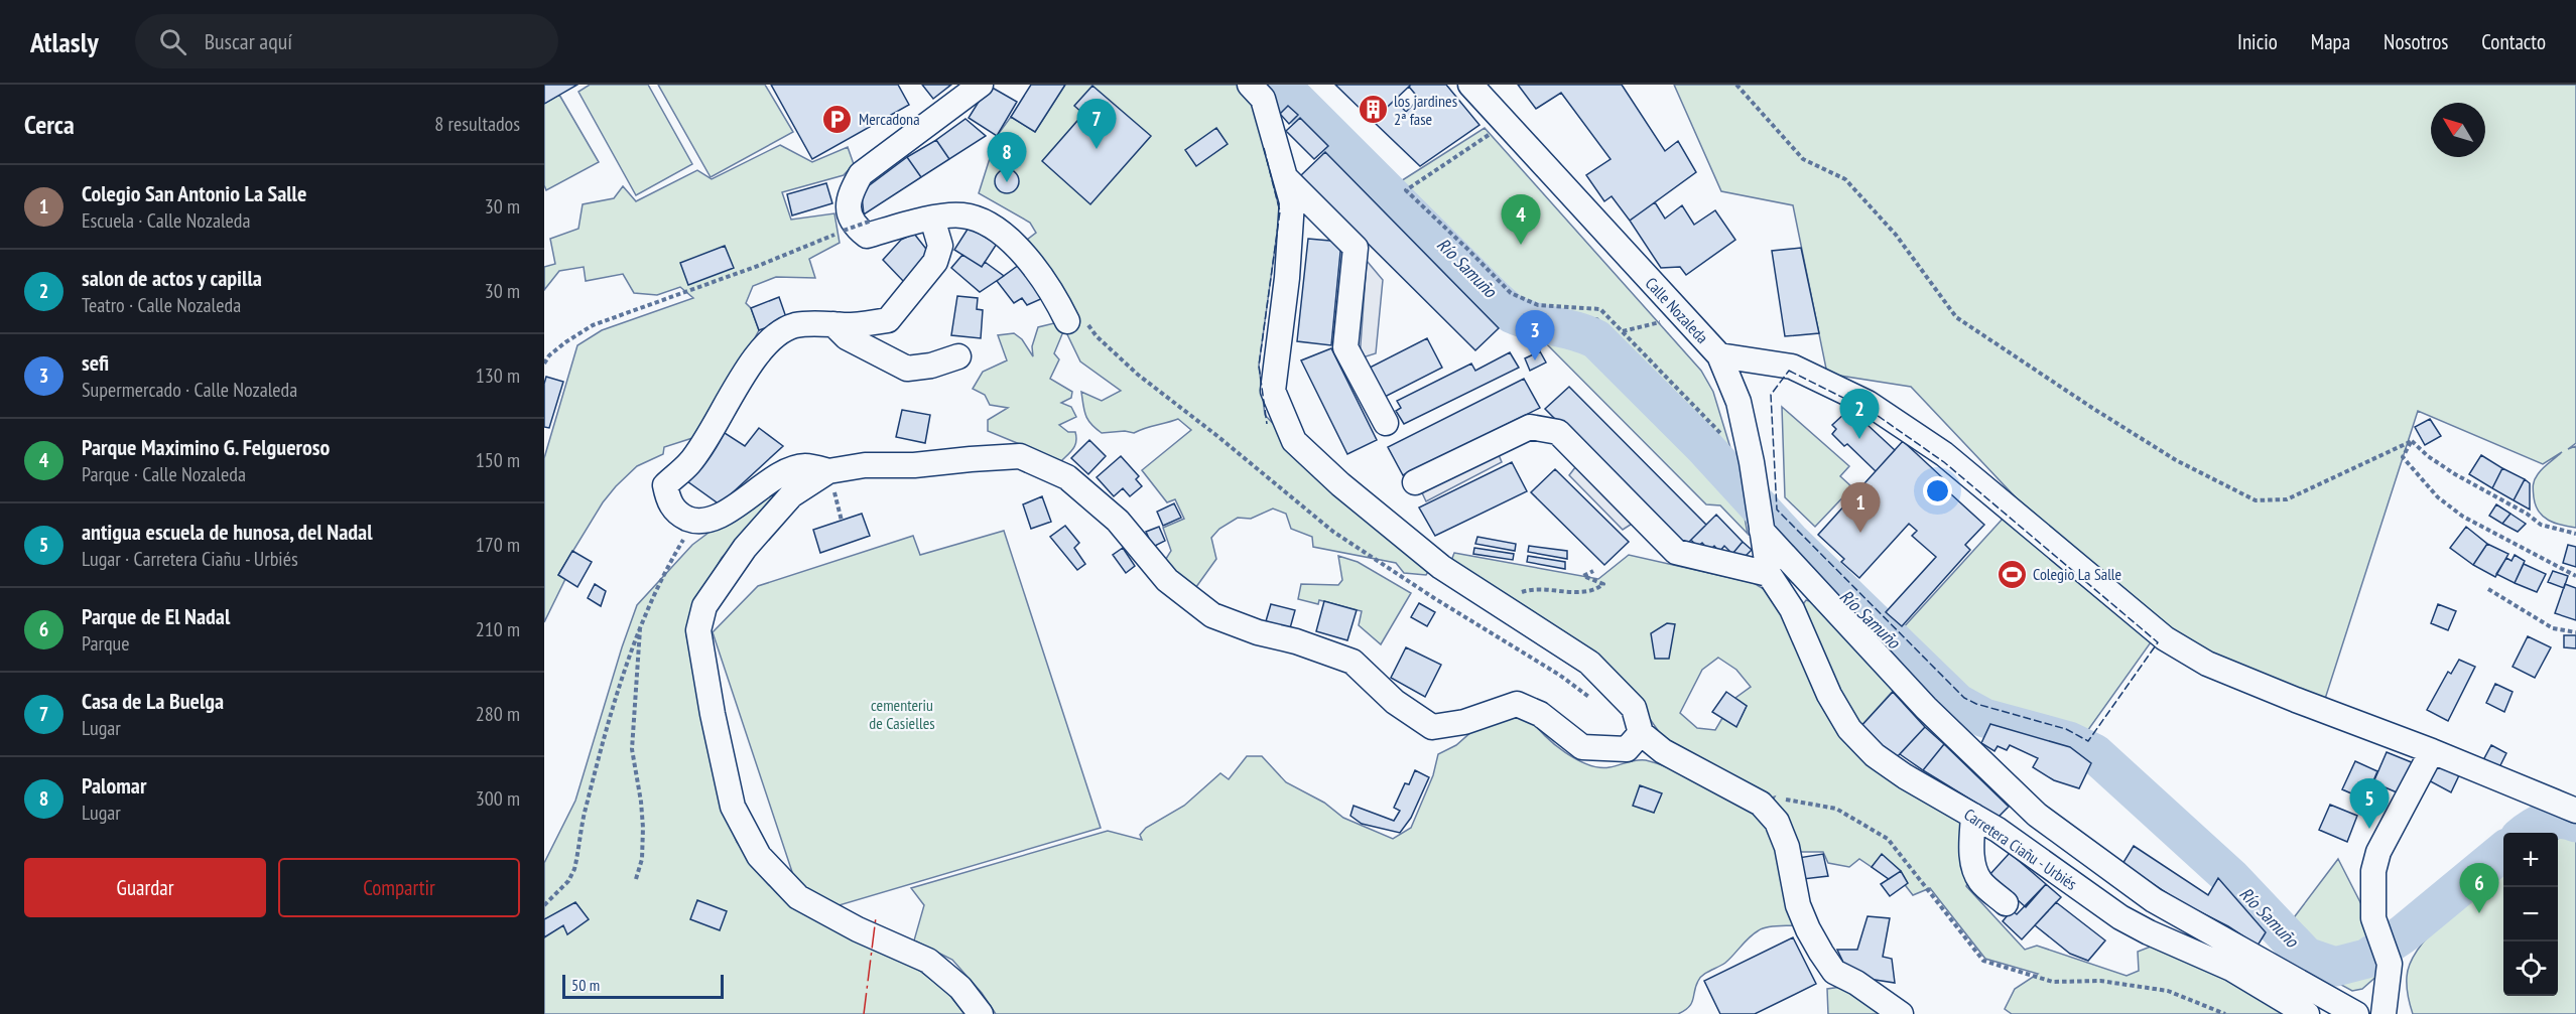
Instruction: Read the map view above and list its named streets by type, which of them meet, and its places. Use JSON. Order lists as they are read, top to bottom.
{
  "streets": {
    "street": ["Calle Nozaleda", "Carretera Ciañu - Urbiés"]
  },
  "crossings": [
    ["Calle Nozaleda", "Carretera Ciañu - Urbiés"]
  ],
  "water": ["Río Samuño"],
  "parks": ["cementeriu de Casielles"],
  "places": {
    "building": ["los jardines 2ª fase"],
    "parking": ["Mercadona"],
    "sports": ["Colegio La Salle"]
  },
  "scale_bar": "50 m",
  "north": "top left",
  "page": {
    "header": "Atlasly",
    "search": "Buscar aquí",
    "nav": [
      "Inicio",
      "Mapa",
      "Nosotros",
      "Contacto"
    ],
    "heading": ["Cerca", "8 resultados"],
    "pins": [
      "7",
      "8",
      "4",
      "3",
      "2",
      "1",
      "5",
      "6"
    ],
    "list": [
      {
        "mark": "1",
        "name": "Colegio San Antonio La Salle",
        "note": "Escuela · Calle Nozaleda",
        "value": "30 m"
      },
      {
        "mark": "2",
        "name": "salon de actos y capilla",
        "note": "Teatro · Calle Nozaleda",
        "value": "30 m"
      },
      {
        "mark": "3",
        "name": "sefi",
        "note": "Supermercado · Calle Nozaleda",
        "value": "130 m"
      },
      {
        "mark": "4",
        "name": "Parque Maximino G. Felgueroso",
        "note": "Parque · Calle Nozaleda",
        "value": "150 m"
      },
      {
        "mark": "5",
        "name": "antigua escuela de hunosa, del Nadal",
        "note": "Lugar · Carretera Ciañu - Urbiés",
        "value": "170 m"
      },
      {
        "mark": "6",
        "name": "Parque de El Nadal",
        "note": "Parque",
        "value": "210 m"
      },
      {
        "mark": "7",
        "name": "Casa de La Buelga",
        "note": "Lugar",
        "value": "280 m"
      },
      {
        "mark": "8",
        "name": "Palomar",
        "note": "Lugar",
        "value": "300 m"
      }
    ],
    "map_buttons": ["+", "−"],
    "buttons": ["Guardar", "Compartir"],
    "scale": "50 m"
  }
}
